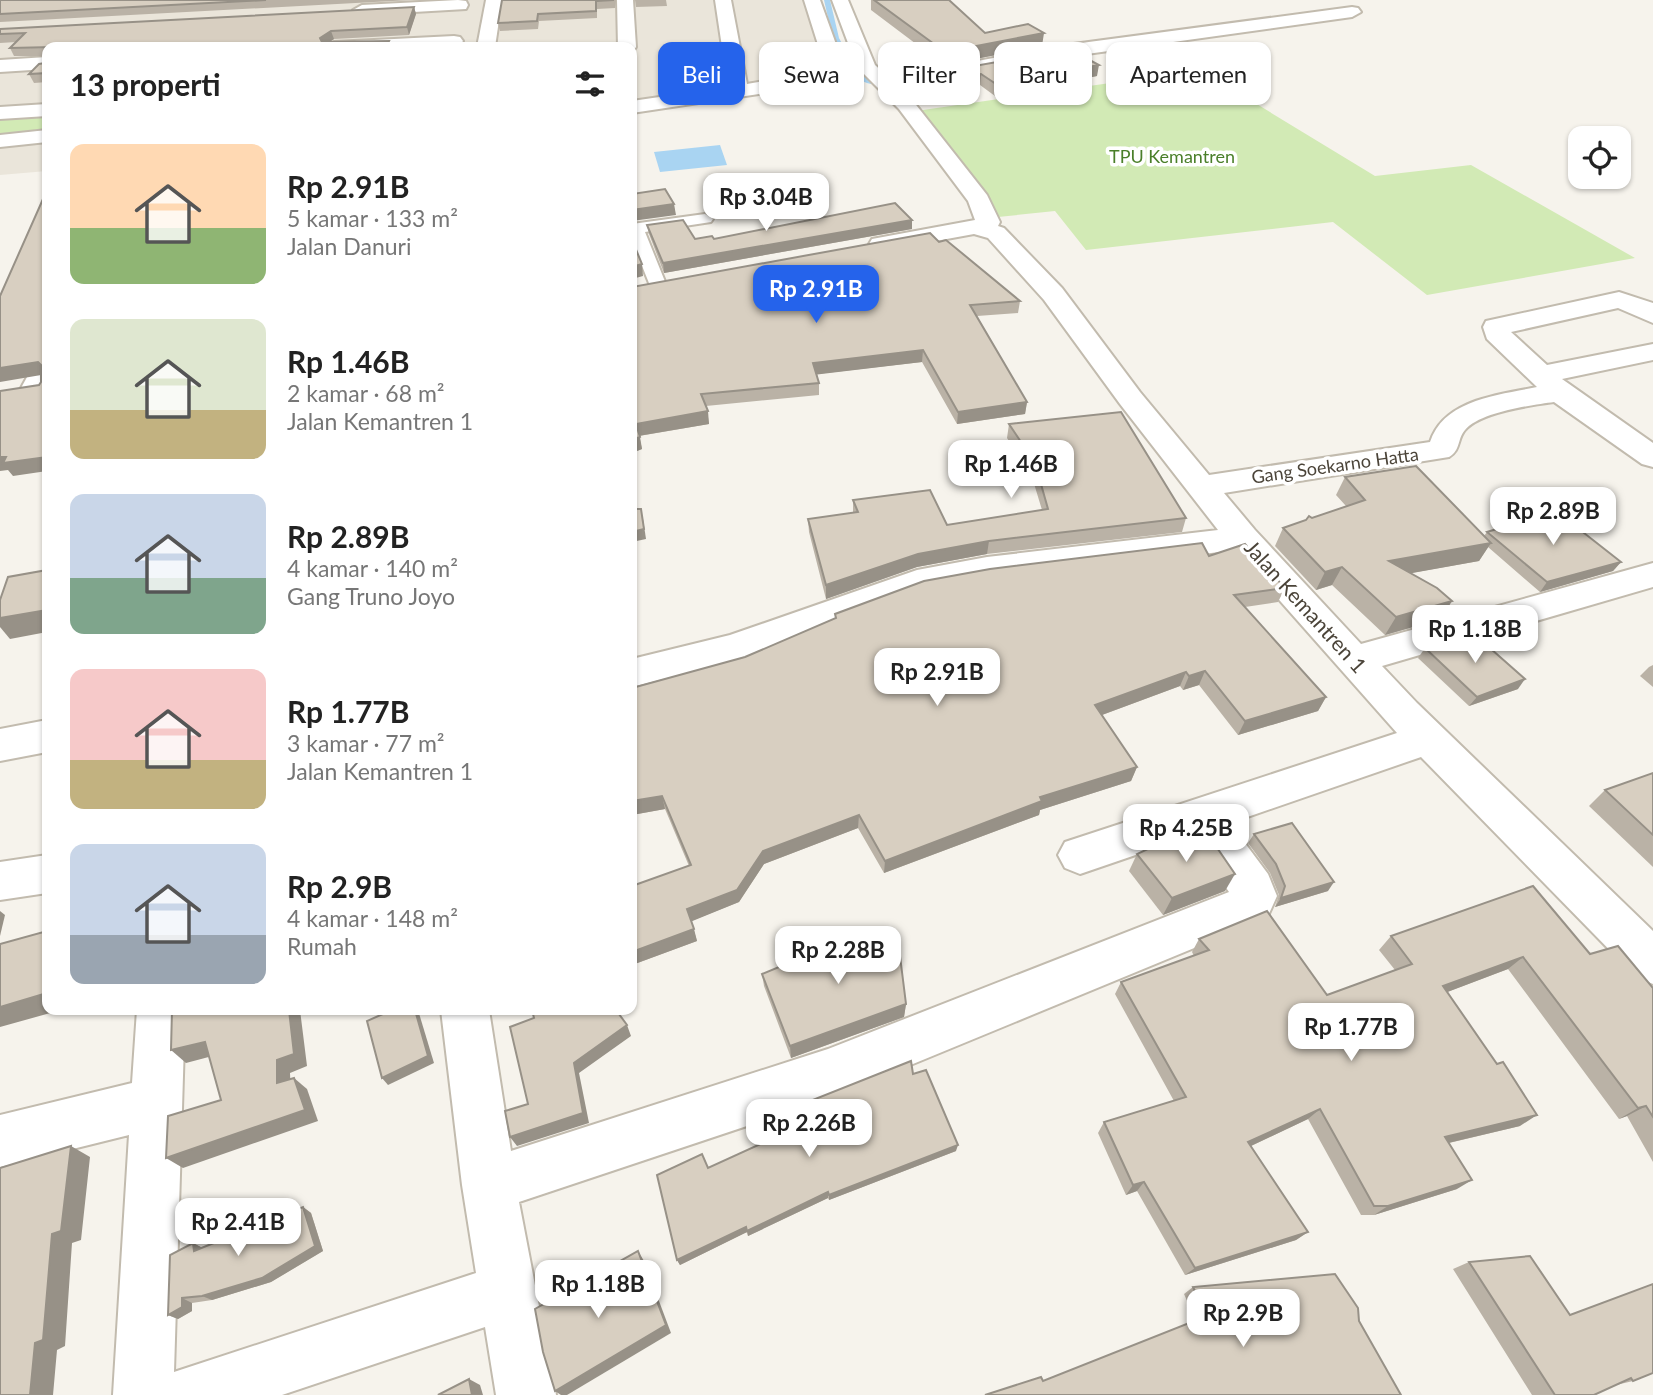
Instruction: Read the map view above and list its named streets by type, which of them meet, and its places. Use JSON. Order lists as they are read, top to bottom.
{
  "streets": {
    "street": ["Gang Soekarno Hatta", "Jalan Kemantren 1"]
  },
  "crossings": [
    ["Gang Soekarno Hatta", "Jalan Kemantren 1"]
  ],
  "parks": ["TPU Kemantren"],
  "page": {
    "chip": [
      "Beli",
      "Sewa",
      "Filter",
      "Baru",
      "Apartemen"
    ],
    "heading": "13 properti",
    "list": [
      {
        "name": "Rp 2.91B",
        "note": "5 kamar · 133 m² · Jalan Danuri"
      },
      {
        "name": "Rp 1.46B",
        "note": "2 kamar · 68 m² · Jalan Kemantren 1"
      },
      {
        "name": "Rp 2.89B",
        "note": "4 kamar · 140 m² · Gang Truno Joyo"
      },
      {
        "name": "Rp 1.77B",
        "note": "3 kamar · 77 m² · Jalan Kemantren 1"
      },
      {
        "name": "Rp 2.9B",
        "note": "4 kamar · 148 m² · Rumah"
      }
    ],
    "price": [
      "Rp 3.04B",
      "Rp 2.91B",
      "Rp 1.46B",
      "Rp 2.89B",
      "Rp 1.18B",
      "Rp 2.91B",
      "Rp 4.25B",
      "Rp 2.28B",
      "Rp 1.77B",
      "Rp 2.26B",
      "Rp 2.41B",
      "Rp 1.18B",
      "Rp 2.9B"
    ]
  }
}
